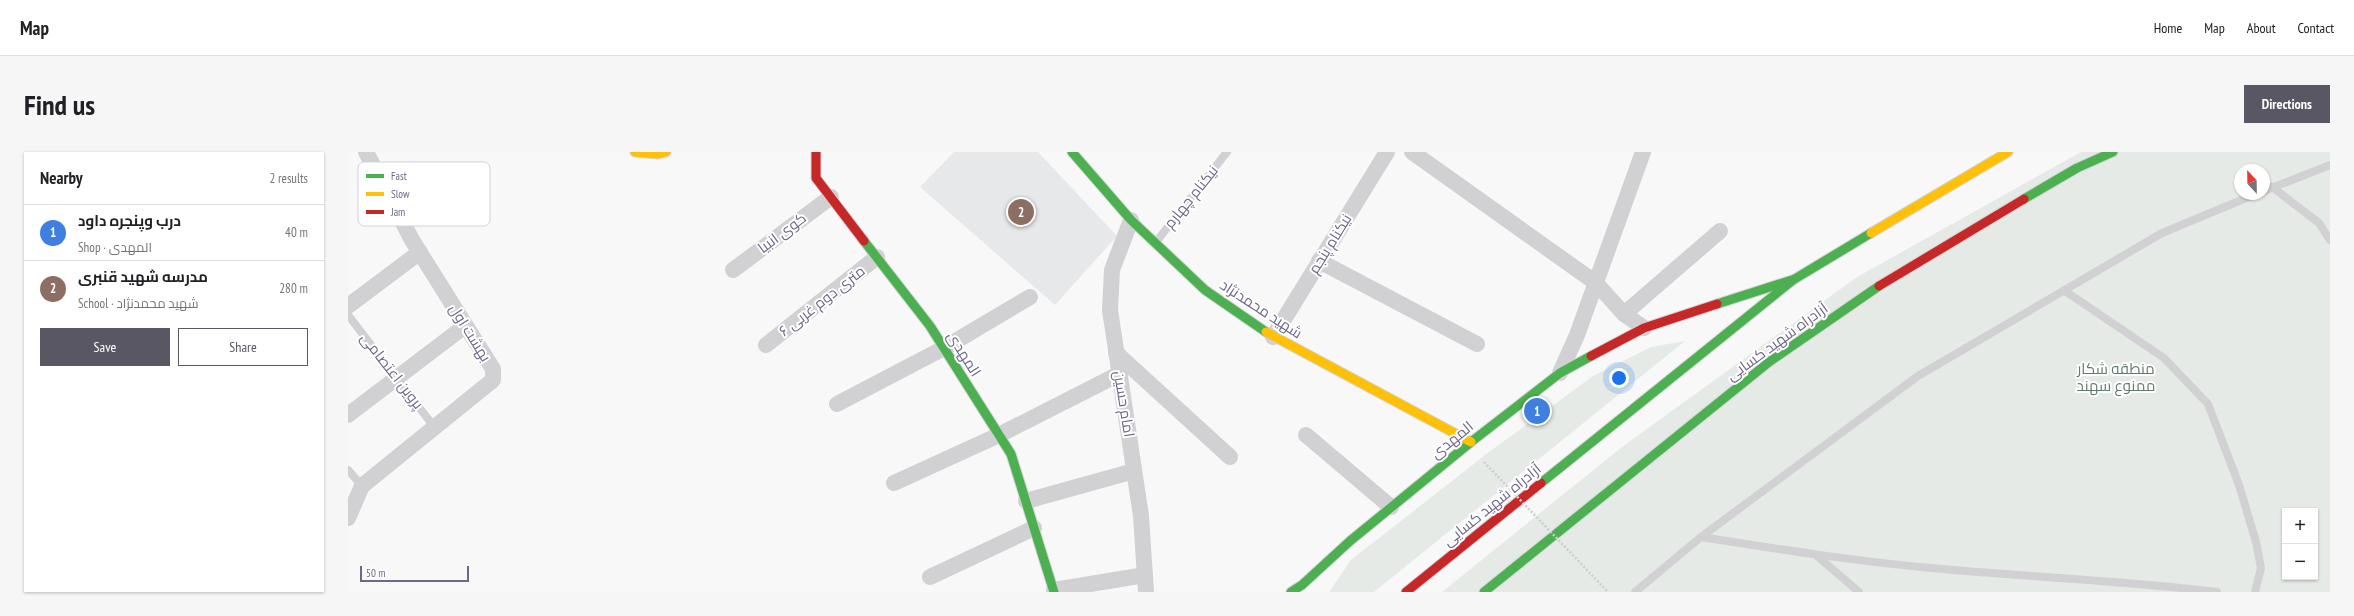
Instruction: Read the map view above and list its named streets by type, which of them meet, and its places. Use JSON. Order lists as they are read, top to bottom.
{
  "streets": {
    "main road": ["شهید محمدنژاد", "آزادراه شهید کسایی", "المهدی"],
    "street": [
      "کوی انبیا",
      "نیکنام پنجم",
      "۶ متری دوم غربی",
      "بهشت اول",
      "امام حسین"
    ],
    "lane": ["نیکنام چهارم", "پروین اعتصامی"]
  },
  "crossings": [
    ["نیکنام چهارم", "شهید محمدنژاد"],
    ["کوی انبیا", "المهدی"],
    ["نیکنام پنجم", "شهید محمدنژاد"],
    ["۶ متری دوم غربی", "المهدی"],
    ["شهید محمدنژاد", "المهدی"],
    ["شهید محمدنژاد", "امام حسین"],
    ["بهشت اول", "پروین اعتصامی"],
    ["آزادراه شهید کسایی", "المهدی"]
  ],
  "parks": ["منطقه شکار ممنوع سهند"],
  "legend": ["Fast", "Slow", "Jam"],
  "scale_bar": "50 m",
  "north": "top",
  "page": {
    "header": "Map",
    "nav": [
      "Home",
      "Map",
      "About",
      "Contact"
    ],
    "buttons": [
      "Directions",
      ["Save", "Share"]
    ],
    "title": "Find us",
    "heading": ["Nearby", "2 results"],
    "pins": ["2", "1"],
    "list": [
      {
        "mark": "1",
        "name": "درب وپنجره داود",
        "note": "Shop · المهدی",
        "value": "40 m"
      },
      {
        "mark": "2",
        "name": "مدرسه شهید قنبری",
        "note": "School · شهید محمدنژاد",
        "value": "280 m"
      }
    ],
    "map_buttons": ["+", "−"],
    "scale": "50 m"
  }
}
